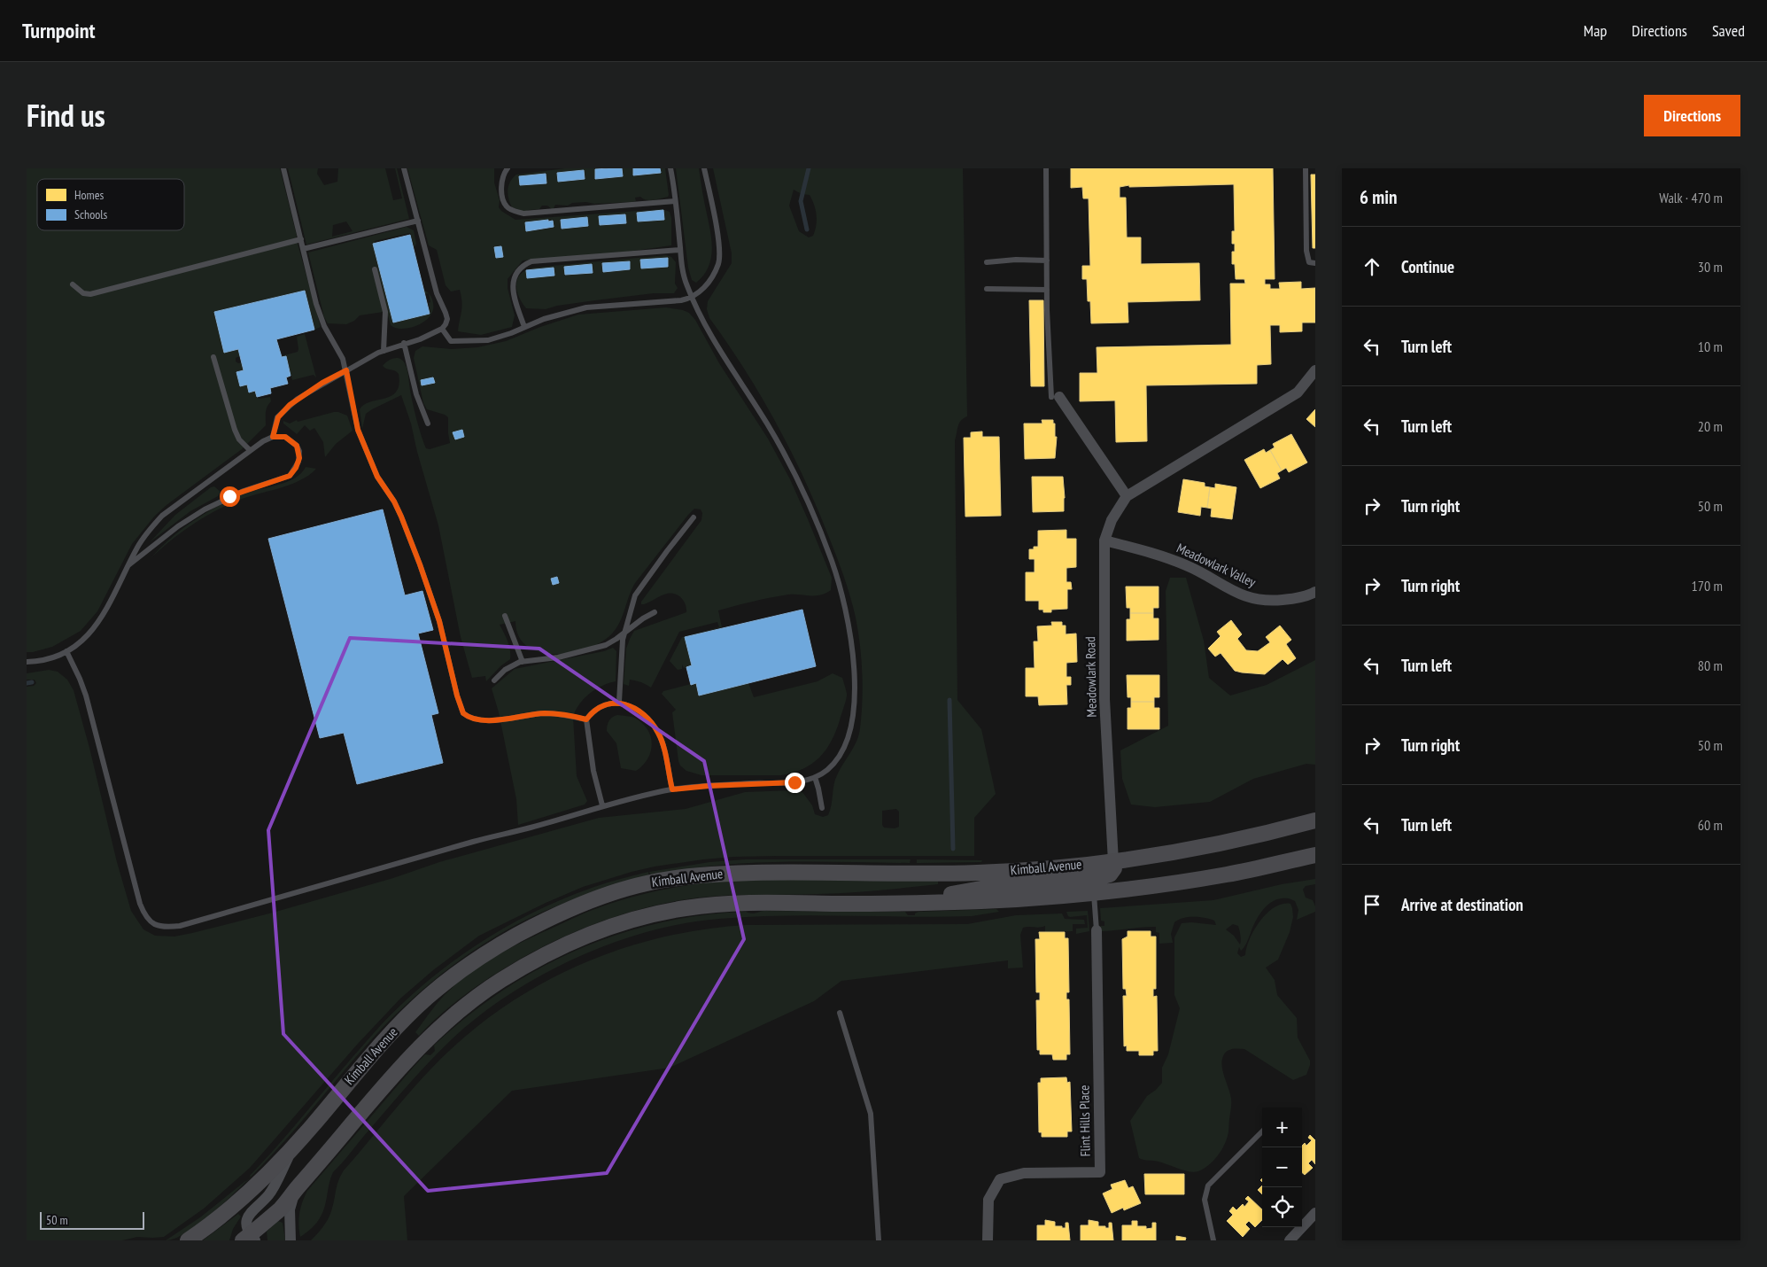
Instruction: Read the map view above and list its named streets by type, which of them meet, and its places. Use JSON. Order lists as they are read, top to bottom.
{
  "streets": {
    "main road": ["Kimball Avenue"],
    "street": ["Meadowlark Valley", "Meadowlark Road", "Flint Hills Place"]
  },
  "crossings": [
    ["Meadowlark Valley", "Meadowlark Road"],
    ["Meadowlark Road", "Kimball Avenue"]
  ],
  "legend": ["Homes", "Schools"],
  "scale_bar": "50 m",
  "page": {
    "header": "Turnpoint",
    "nav": ["Map", "Directions", "Saved"],
    "title": "Find us",
    "buttons": "Directions",
    "heading": ["6 min", "Walk · 470 m"],
    "list": [
      ["Continue", "30 m"],
      ["Turn left", "10 m"],
      ["Turn left", "20 m"],
      ["Turn right", "50 m"],
      ["Turn right", "170 m"],
      ["Turn left", "80 m"],
      ["Turn right", "50 m"],
      ["Turn left", "60 m"],
      "Arrive at destination"
    ],
    "map_buttons": ["+", "−"],
    "scale": "50 m"
  }
}
